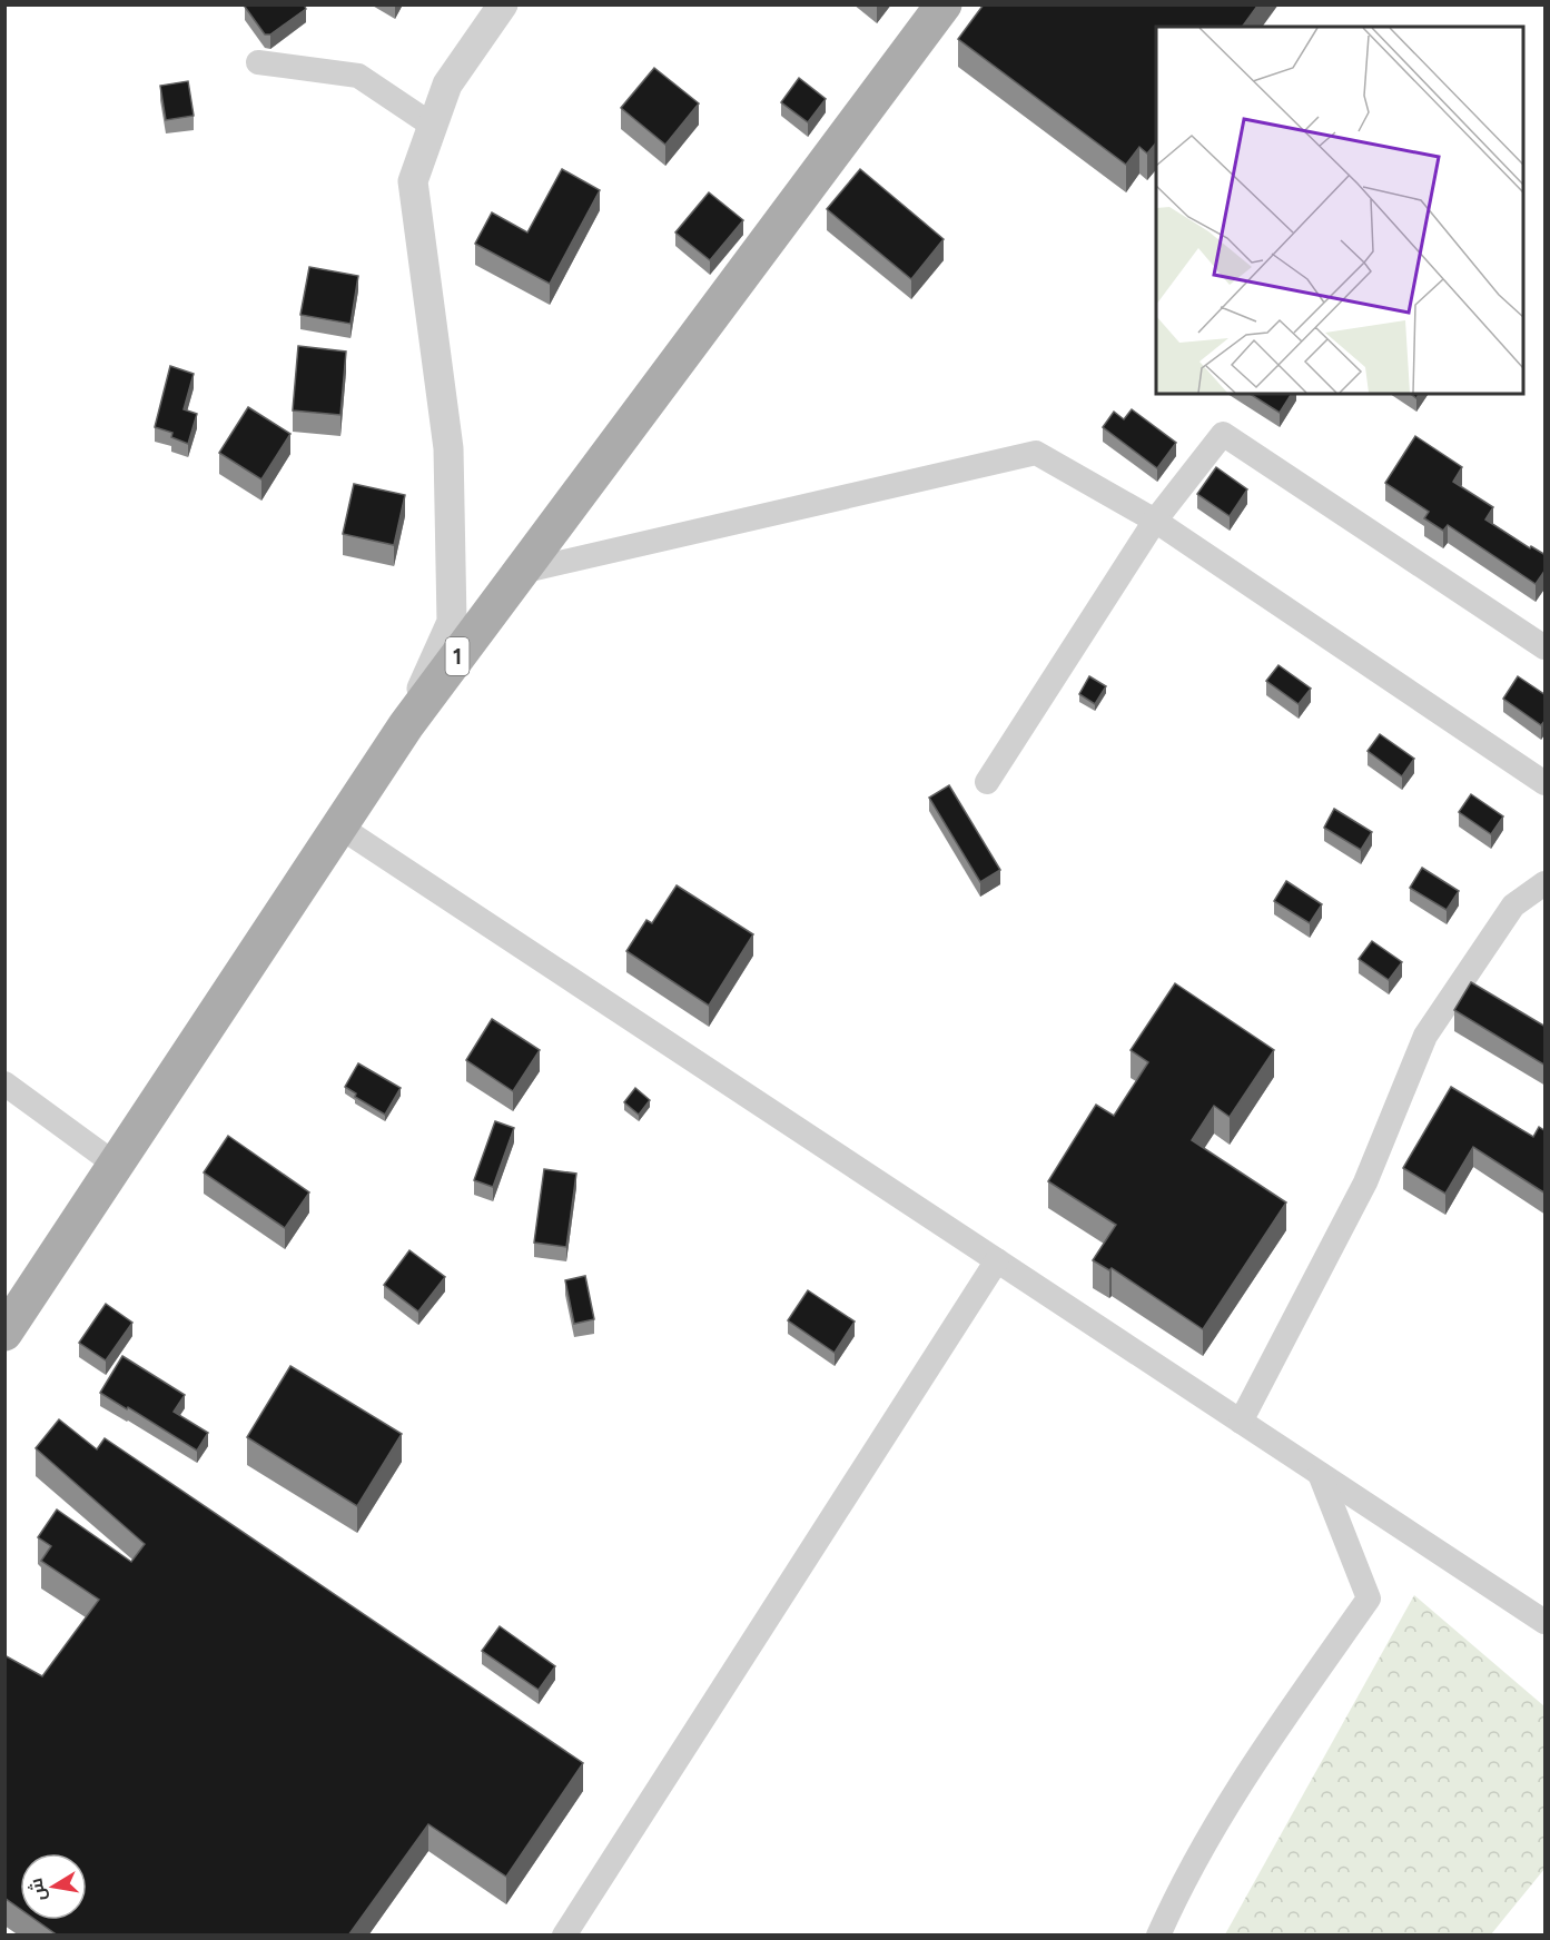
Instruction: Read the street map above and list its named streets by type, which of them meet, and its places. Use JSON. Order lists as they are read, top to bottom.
{
  "streets": {
    "main road": ["1"]
  },
  "north": "left"
}
